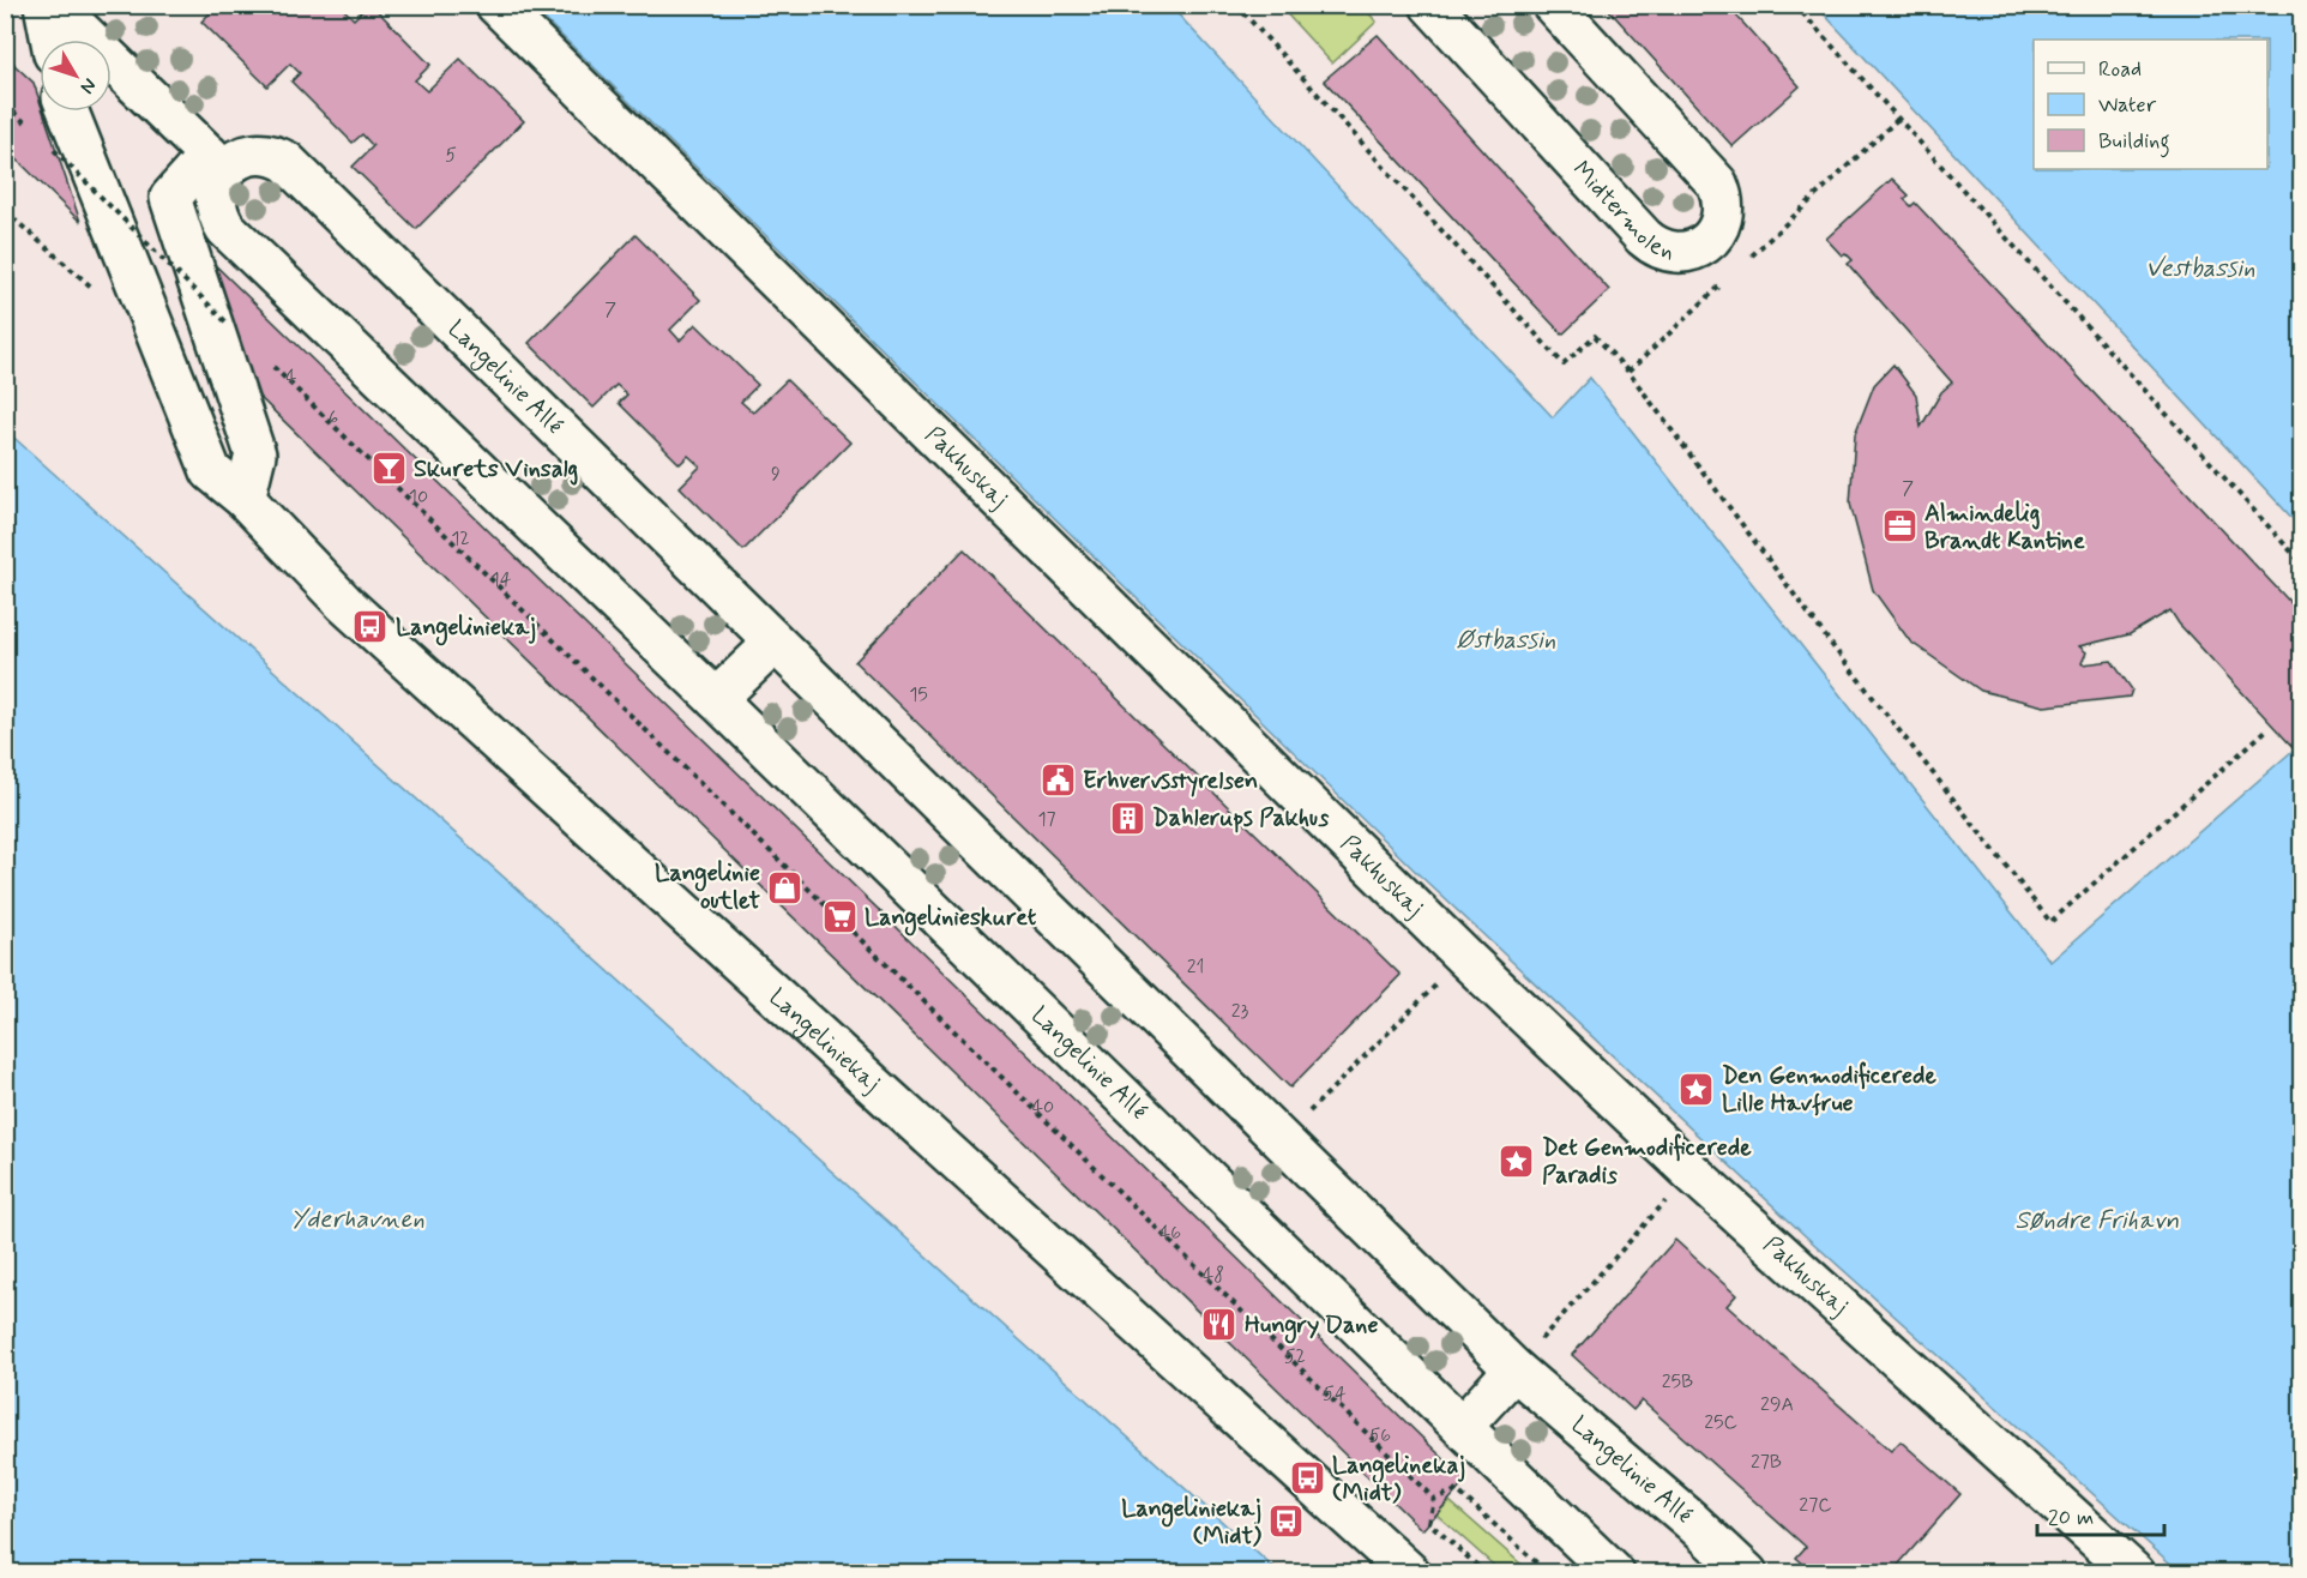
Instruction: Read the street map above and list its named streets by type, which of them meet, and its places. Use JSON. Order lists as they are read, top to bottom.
{
  "streets": {
    "street": [
      "Midtermolen",
      "Langelinie Allé",
      "Pakhuskaj",
      "Langeliniekaj"
    ]
  },
  "water": [
    "Vestbassin",
    "Østbassin",
    "Yderhavnen",
    "Søndre Frihavn"
  ],
  "places": {
    "bar": ["Skurets Vinsalg"],
    "office": ["Almindelig Brandt Kantine"],
    "bus stop": ["Langeliniekaj", "Langelinekaj (Midt)", "Langeliniekaj (Midt)"],
    "public building": ["Erhvervsstyrelsen"],
    "building": ["Dahlerups Pakhus"],
    "shop": ["Langelinie outlet"],
    "supermarket": ["Langelinieskuret"],
    "place": ["Den Genmodificerede Lille Havfrue", "Det Genmodificerede Paradis"],
    "restaurant": ["Hungry Dane"]
  },
  "house_numbers": [
    "5",
    "7",
    "4",
    "6",
    "9",
    "7",
    "10",
    "12",
    "14",
    "15",
    "17",
    "21",
    "23",
    "40",
    "46",
    "48",
    "52",
    "25B",
    "54",
    "29A",
    "25C",
    "56",
    "27B",
    "27C"
  ],
  "legend": ["Road", "Water", "Building"],
  "scale_bar": "20 m",
  "north": "bottom right"
}
